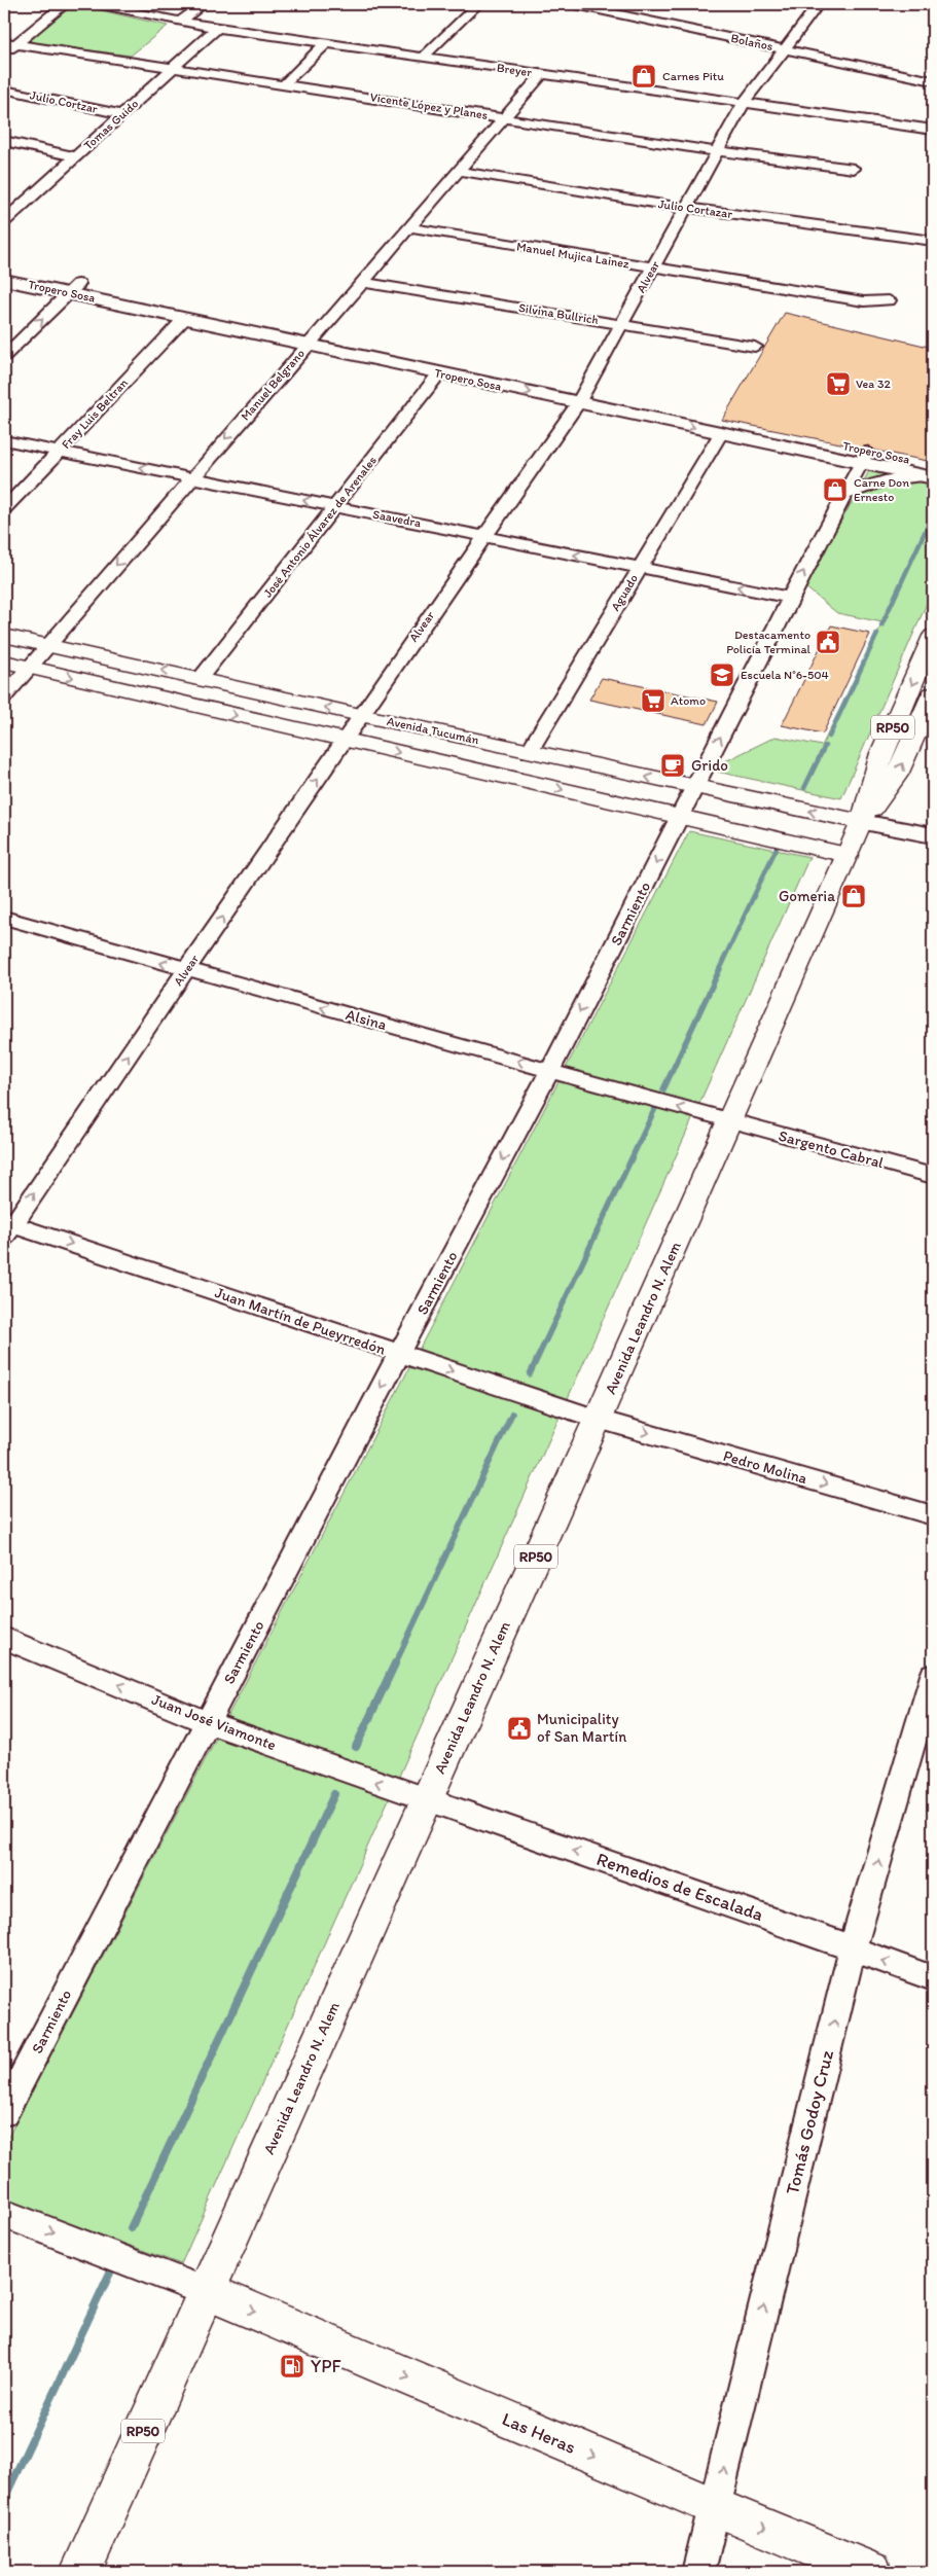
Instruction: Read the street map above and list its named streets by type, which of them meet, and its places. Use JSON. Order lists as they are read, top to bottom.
{
  "streets": {
    "main road": [
      "RP50",
      "Avenida Tucumán",
      "Avenida Leandro N. Alem",
      "Las Heras"
    ],
    "street": [
      "Bolaños",
      "Breyer",
      "Julio Cortzar",
      "Vicente López y Planes",
      "Tomas Guido",
      "Julio Cortazar",
      "Manuel Mujica Lainez",
      "Alvear",
      "Tropero Sosa",
      "Silvina Bullrich",
      "Manuel Belgrano",
      "Fray Luis Beltran",
      "Saavedra",
      "José Antonio Álvarez de Arenales",
      "Aguado",
      "Sarmiento",
      "Alsina",
      "Sargento Cabral",
      "Juan Martín de Pueyrredón",
      "Pedro Molina",
      "Juan José Viamonte",
      "Remedios de Escalada",
      "Tomás Godoy Cruz"
    ]
  },
  "crossings": [
    ["Bolaños", "Alvear"],
    ["Breyer", "Tomas Guido"],
    ["Breyer", "Alvear"],
    ["Breyer", "Manuel Belgrano"],
    ["Julio Cortzar", "Tomas Guido"],
    ["Vicente López y Planes", "Tomas Guido"],
    ["Vicente López y Planes", "Alvear"],
    ["Vicente López y Planes", "Manuel Belgrano"],
    ["Julio Cortazar", "Alvear"],
    ["Julio Cortazar", "Manuel Belgrano"],
    ["Manuel Mujica Lainez", "Alvear"],
    ["Manuel Mujica Lainez", "Manuel Belgrano"],
    ["Alvear", "Tropero Sosa"],
    ["Alvear", "Silvina Bullrich"],
    ["Alvear", "Saavedra"],
    ["Alvear", "Avenida Tucumán"],
    ["Alvear", "Alsina"],
    ["Alvear", "Juan Martín de Pueyrredón"],
    ["Tropero Sosa", "Manuel Belgrano"],
    ["Tropero Sosa", "Fray Luis Beltran"],
    ["Tropero Sosa", "José Antonio Álvarez de Arenales"],
    ["Tropero Sosa", "Aguado"],
    ["Tropero Sosa", "Sarmiento"],
    ["Silvina Bullrich", "Manuel Belgrano"],
    ["Manuel Belgrano", "Saavedra"],
    ["Manuel Belgrano", "Avenida Tucumán"],
    ["Fray Luis Beltran", "Saavedra"],
    ["Saavedra", "José Antonio Álvarez de Arenales"],
    ["Saavedra", "Aguado"],
    ["Saavedra", "Sarmiento"],
    ["José Antonio Álvarez de Arenales", "Avenida Tucumán"],
    ["Aguado", "Avenida Tucumán"],
    ["Avenida Tucumán", "Sarmiento"],
    ["Avenida Tucumán", "Avenida Leandro N. Alem"],
    ["Sarmiento", "Alsina"],
    ["Sarmiento", "Juan Martín de Pueyrredón"],
    ["Sarmiento", "Juan José Viamonte"],
    ["Alsina", "Sargento Cabral"],
    ["Alsina", "Avenida Leandro N. Alem"],
    ["Sargento Cabral", "Avenida Leandro N. Alem"],
    ["Avenida Leandro N. Alem", "Juan Martín de Pueyrredón"],
    ["Avenida Leandro N. Alem", "Pedro Molina"],
    ["Avenida Leandro N. Alem", "Juan José Viamonte"],
    ["Avenida Leandro N. Alem", "Remedios de Escalada"],
    ["Avenida Leandro N. Alem", "Las Heras"],
    ["Juan Martín de Pueyrredón", "Pedro Molina"],
    ["Juan José Viamonte", "Remedios de Escalada"],
    ["Remedios de Escalada", "Tomás Godoy Cruz"],
    ["Tomás Godoy Cruz", "Las Heras"]
  ],
  "one_way": [
    "Alvear",
    "Manuel Belgrano",
    "Saavedra",
    "Alsina",
    "Juan Martín de Pueyrredón",
    "Pedro Molina",
    "Juan José Viamonte",
    "Remedios de Escalada",
    "Tomás Godoy Cruz",
    "Las Heras"
  ],
  "places": {
    "shop": ["Carnes Pitu", "Carne Don Ernesto", "Gomeria"],
    "supermarket": ["Vea 32", "Atomo"],
    "public building": ["Destacamento Policía Terminal", "Municipality of San Martín"],
    "school or university": ["Escuela N°6-504"],
    "cafe": ["Grido"],
    "fuel station": ["YPF"]
  }
}
